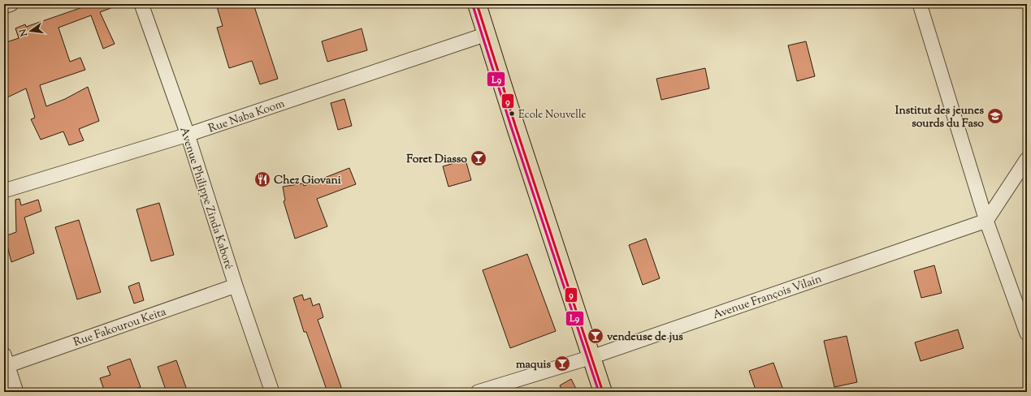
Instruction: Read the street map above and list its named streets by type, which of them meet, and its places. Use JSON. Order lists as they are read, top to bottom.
{
  "streets": {
    "street": [
      "Rue Naba Koom",
      "Avenue Philippe Zinda Kaboré",
      "Avenue François Vilain",
      "Rue Fakourou Keita"
    ]
  },
  "crossings": [
    ["Rue Naba Koom", "Avenue Philippe Zinda Kaboré"],
    ["Avenue Philippe Zinda Kaboré", "Rue Fakourou Keita"]
  ],
  "places": {
    "other": ["Ecole Nouvelle"],
    "school or university": ["Institut des jeunes sourds du Faso"],
    "bar": ["Foret Diasso", "vendeuse de jus", "maquis"],
    "restaurant": ["Chez Giovani"]
  },
  "lines": ["transit line 9", "transit line L9"],
  "north": "left"
}
